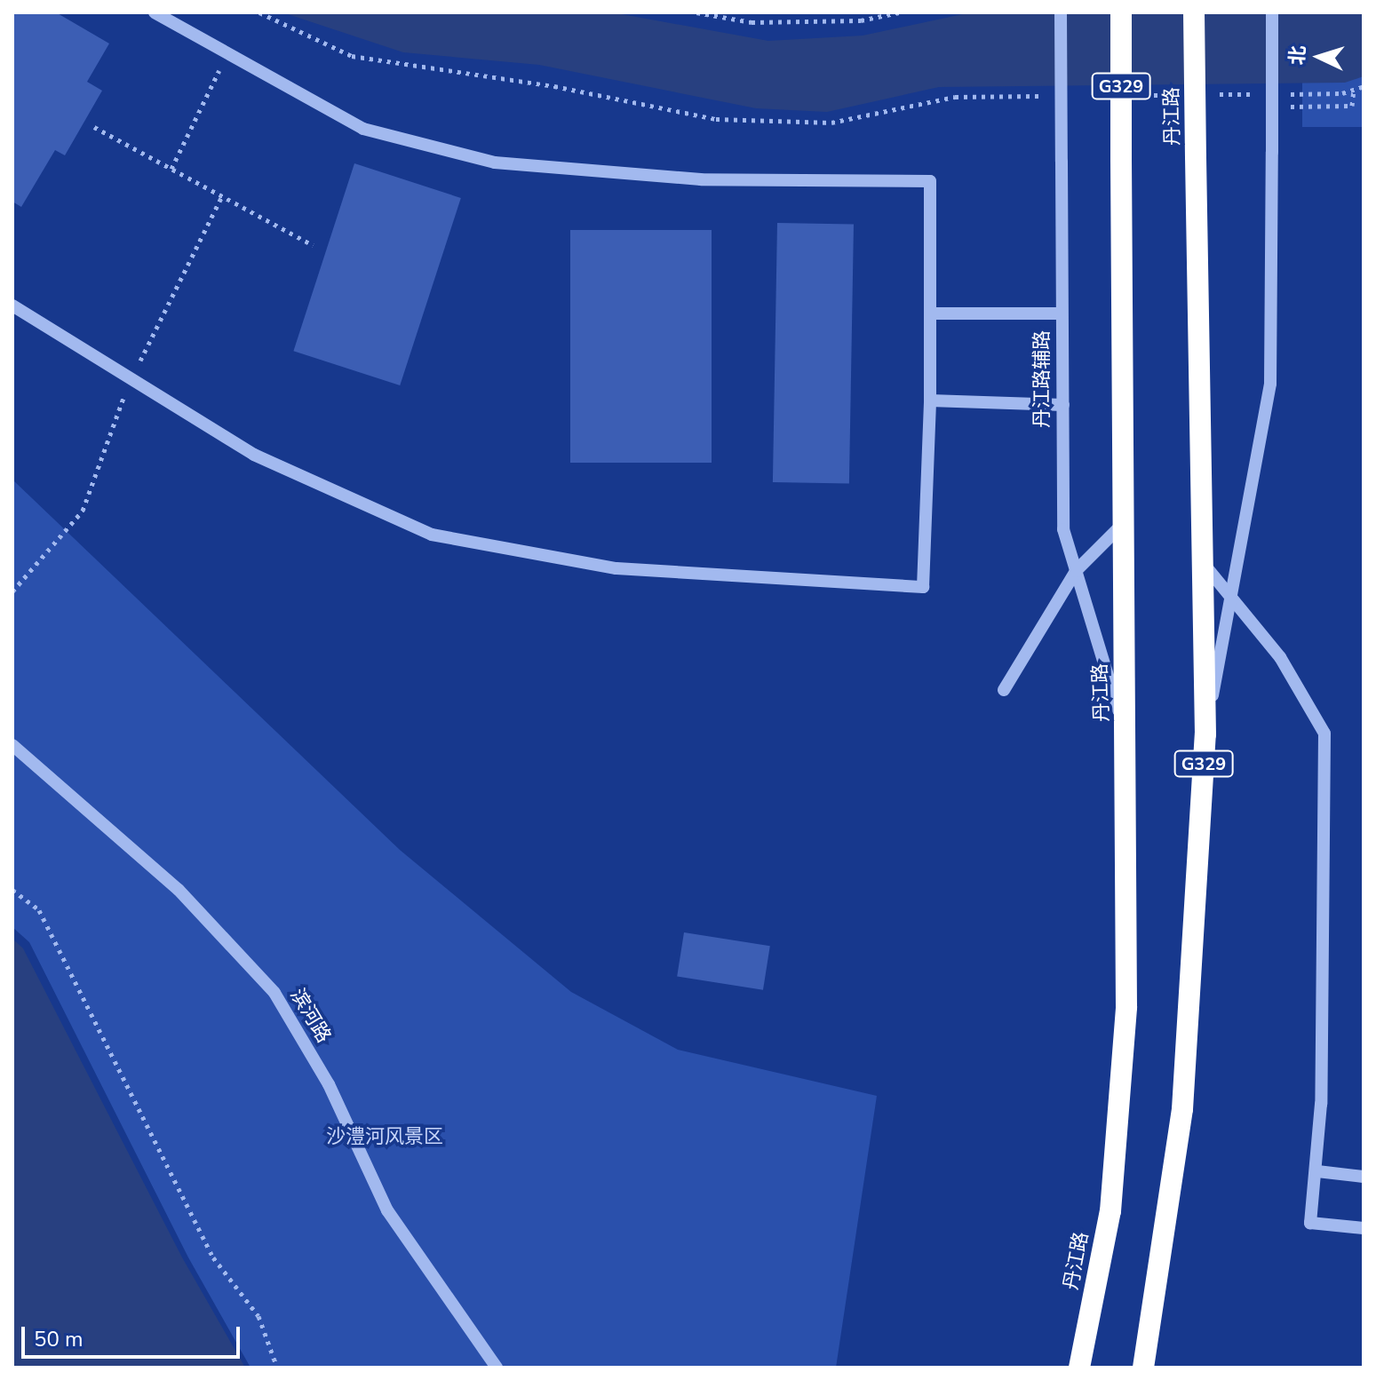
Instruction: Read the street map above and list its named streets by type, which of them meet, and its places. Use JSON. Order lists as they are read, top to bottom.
{
  "streets": {
    "highway": ["G329", "丹江路"],
    "street": ["丹江路辅路", "滨河路"]
  },
  "crossings": [
    ["丹江路", "丹江路辅路"]
  ],
  "parks": ["沙澧河风景区"],
  "scale_bar": "50 m",
  "north": "left"
}
